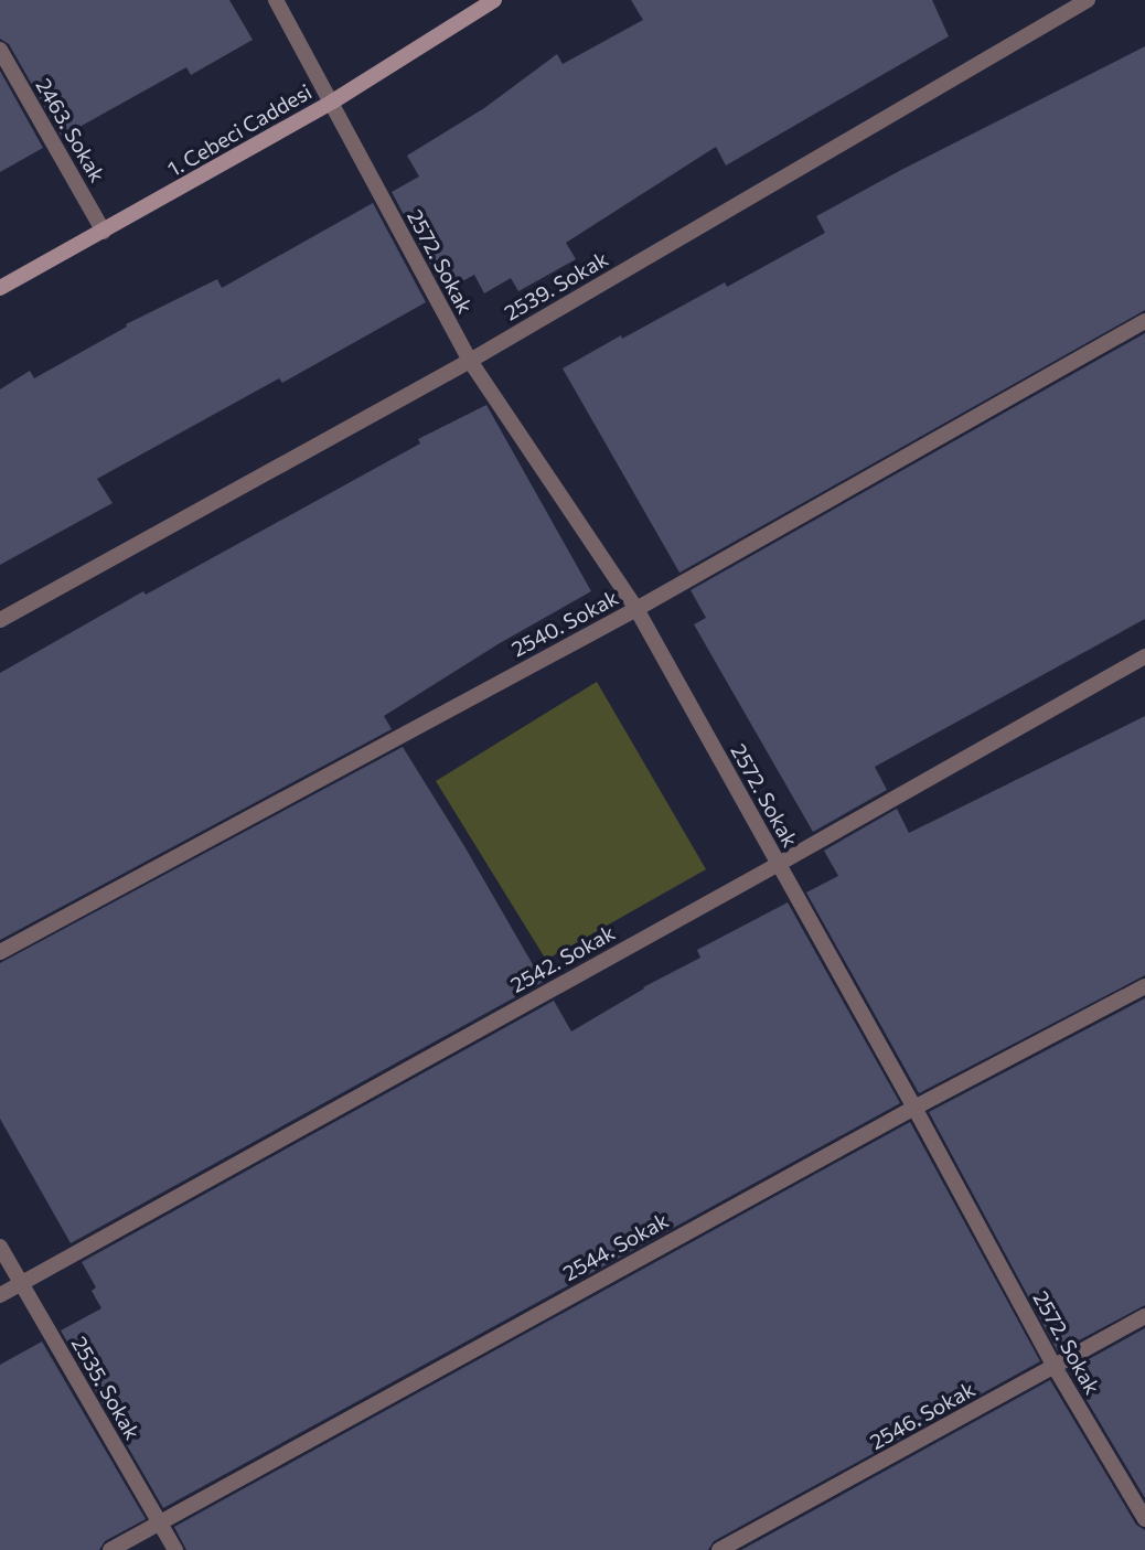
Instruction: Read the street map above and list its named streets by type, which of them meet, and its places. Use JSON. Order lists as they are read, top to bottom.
{
  "streets": {
    "main road": ["1. Cebeci Caddesi"],
    "street": [
      "2463. Sokak",
      "2572. Sokak",
      "2539. Sokak",
      "2540. Sokak",
      "2542. Sokak",
      "2544. Sokak",
      "2535. Sokak",
      "2546. Sokak"
    ]
  },
  "crossings": [
    ["2463. Sokak", "1. Cebeci Caddesi"],
    ["1. Cebeci Caddesi", "2572. Sokak"],
    ["2572. Sokak", "2539. Sokak"],
    ["2572. Sokak", "2540. Sokak"],
    ["2572. Sokak", "2542. Sokak"],
    ["2572. Sokak", "2544. Sokak"],
    ["2572. Sokak", "2546. Sokak"],
    ["2542. Sokak", "2535. Sokak"],
    ["2544. Sokak", "2535. Sokak"]
  ]
}
